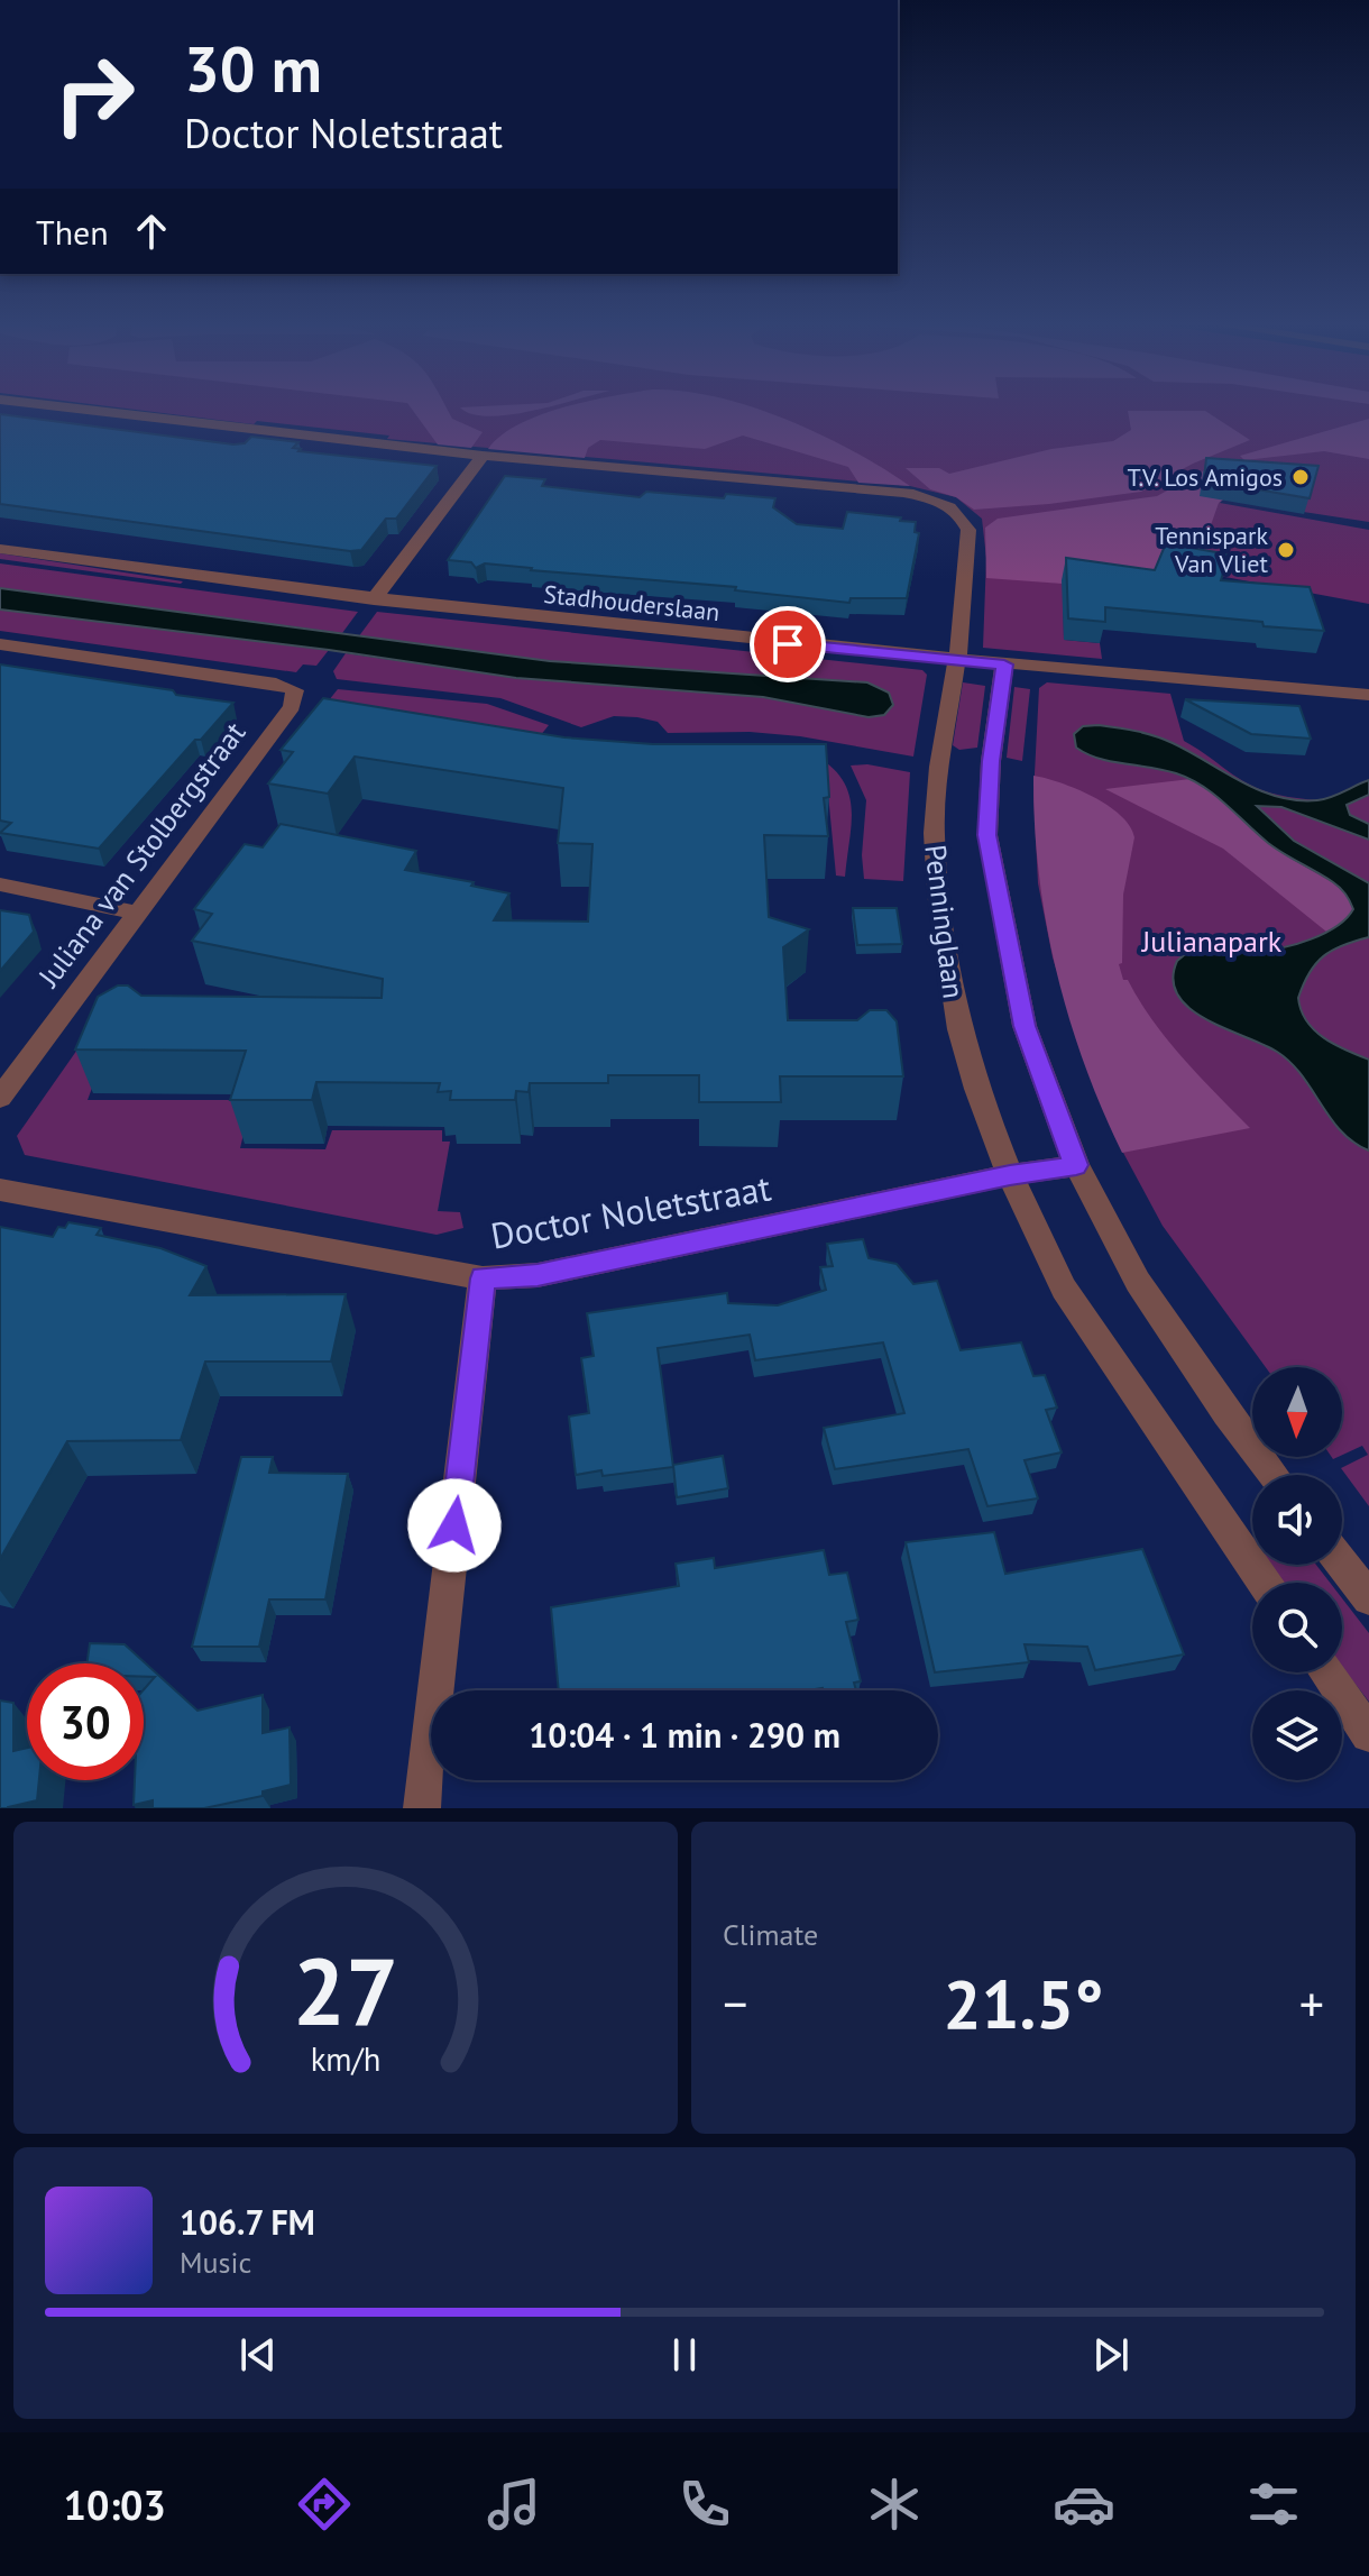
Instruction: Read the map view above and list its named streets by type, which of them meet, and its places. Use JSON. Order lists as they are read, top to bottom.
{
  "streets": {
    "street": [
      "Stadhouderslaan",
      "Juliana van Stolbergstraat",
      "Penninglaan",
      "Doctor Noletstraat"
    ]
  },
  "crossings": [
    ["Stadhouderslaan", "Penninglaan"],
    ["Penninglaan", "Doctor Noletstraat"]
  ],
  "parks": ["Julianapark"],
  "places": ["T.V. Los Amigos", "Tennispark Van Vliet"],
  "north": "bottom",
  "page": {
    "turn": ["30 m", "Doctor Noletstraat"],
    "then": "Then",
    "limit": "30",
    "trip": "10:04 · 1 min · 290 m",
    "tile": "Climate",
    "heat": ["−", "21.5°", "+"],
    "song": ["106.7 FM", "Music"],
    "tabs": "10:03",
    "gauge": ["27", "km/h"]
  }
}
